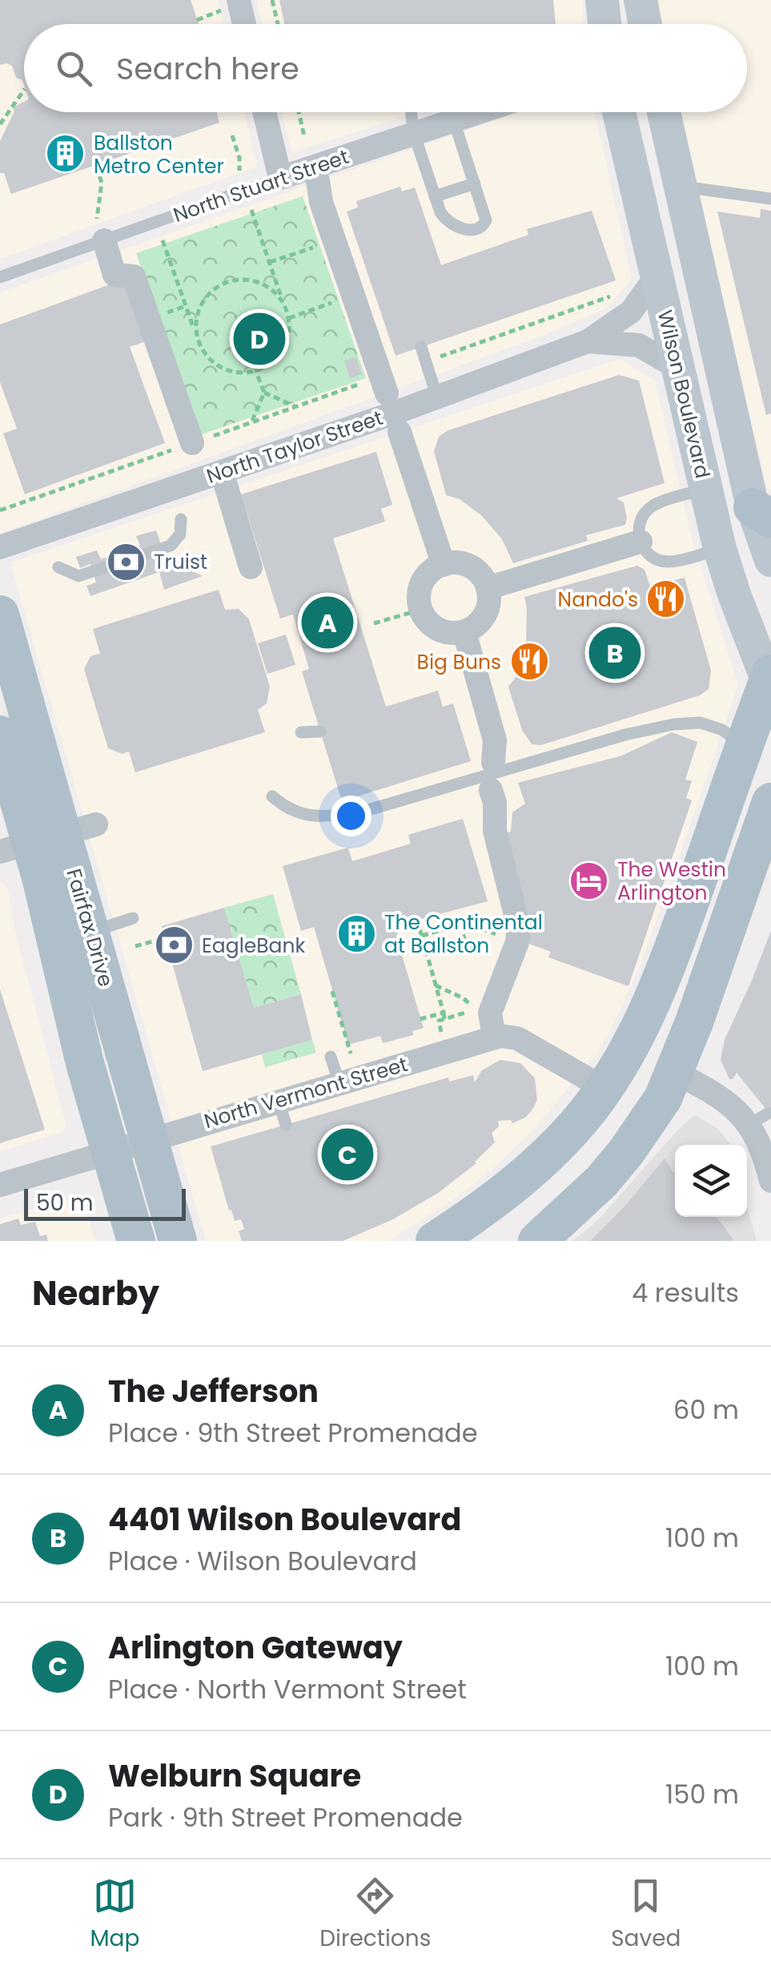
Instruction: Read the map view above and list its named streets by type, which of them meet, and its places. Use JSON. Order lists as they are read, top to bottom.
{
  "streets": {
    "main road": ["Wilson Boulevard", "Fairfax Drive"],
    "street": ["North Stuart Street", "North Taylor Street", "North Vermont Street"]
  },
  "crossings": [
    ["Wilson Boulevard", "North Taylor Street"],
    ["Fairfax Drive", "North Vermont Street"]
  ],
  "places": {
    "building": ["Ballston Metro Center", "The Continental at Ballston"],
    "bank": ["Truist", "EagleBank"],
    "restaurant": ["Nando's", "Big Buns"],
    "hotel": ["The Westin Arlington"]
  },
  "scale_bar": "50 m",
  "page": {
    "search": "Search here",
    "pins": [
      "D",
      "A",
      "B",
      "C"
    ],
    "scale": "50 m",
    "heading": ["Nearby", "4 results"],
    "list": [
      {
        "mark": "A",
        "name": "The Jefferson",
        "note": "Place · 9th Street Promenade",
        "value": "60 m"
      },
      {
        "mark": "B",
        "name": "4401 Wilson Boulevard",
        "note": "Place · Wilson Boulevard",
        "value": "100 m"
      },
      {
        "mark": "C",
        "name": "Arlington Gateway",
        "note": "Place · North Vermont Street",
        "value": "100 m"
      },
      {
        "mark": "D",
        "name": "Welburn Square",
        "note": "Park · 9th Street Promenade",
        "value": "150 m"
      }
    ],
    "nav": ["Map", "Directions", "Saved"]
  }
}
